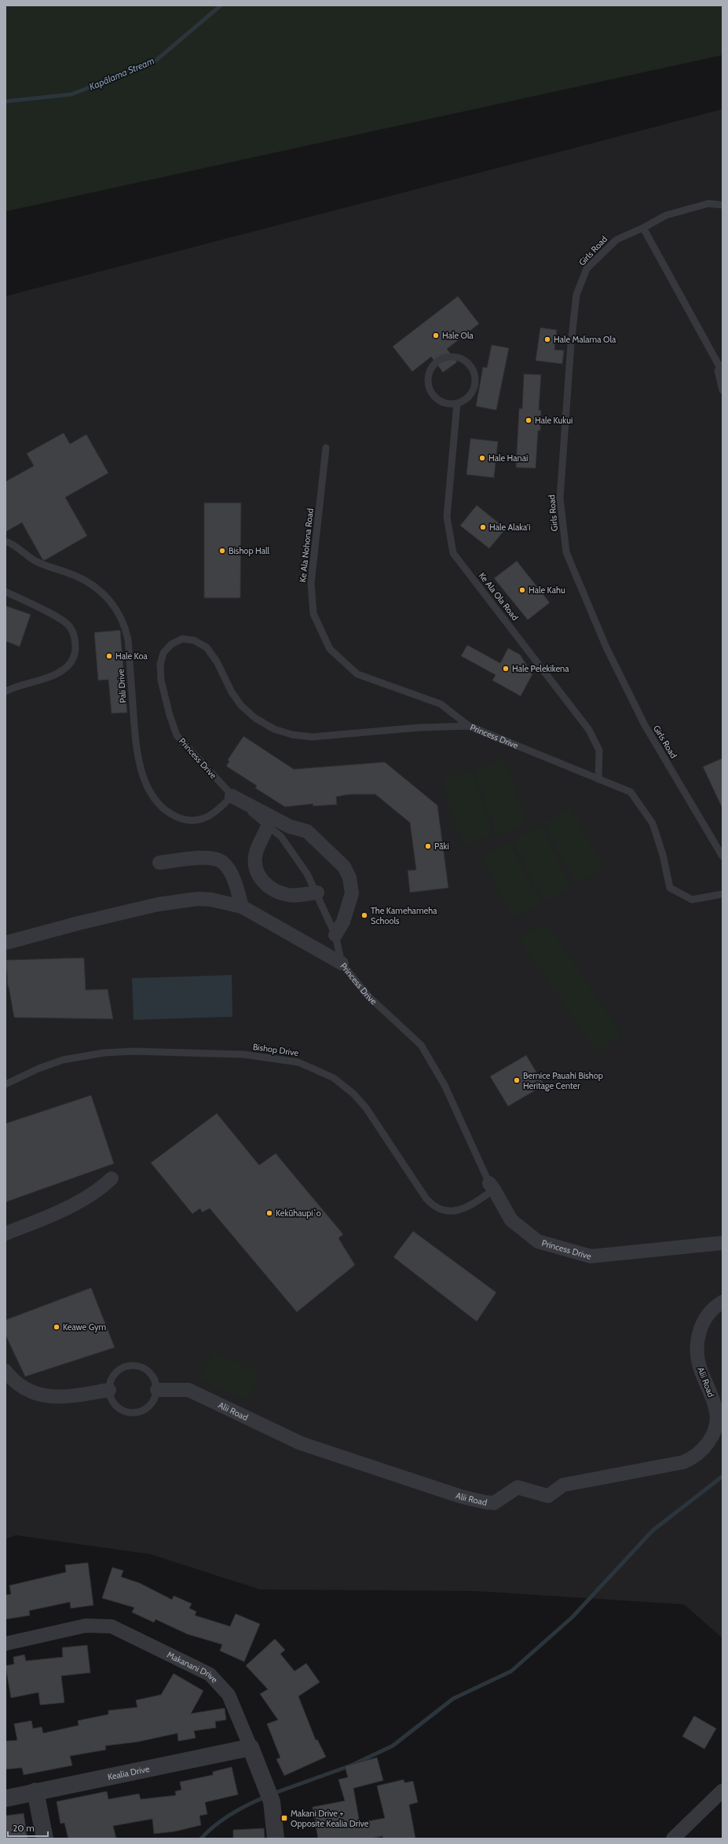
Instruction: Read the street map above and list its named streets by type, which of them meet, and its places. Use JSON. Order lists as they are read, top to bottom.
{
  "streets": {
    "street": [
      "Princess Drive",
      "Alii Road",
      "Makanani Drive",
      "Kealia Drive"
    ],
    "lane": [
      "Girls Road",
      "Ke Ala Nohona Road",
      "Ke Ala Ola Road",
      "Pali Drive",
      "Bishop Drive"
    ]
  },
  "crossings": [
    ["Ke Ala Nohona Road", "Princess Drive"],
    ["Ke Ala Ola Road", "Princess Drive"],
    ["Pali Drive", "Princess Drive"],
    ["Princess Drive", "Bishop Drive"],
    ["Makanani Drive", "Kealia Drive"]
  ],
  "water": ["Kapālama Stream"],
  "places": {
    "other": [
      "Hale Ola",
      "Hale Malama Ola",
      "Hale Kukui",
      "Hale Hanai",
      "Hale Alaka'i",
      "Bishop Hall",
      "Hale Kahu",
      "Hale Koa",
      "Hale Pelekikena",
      "Pāki",
      "The Kamehameha Schools",
      "Bernice Pauahi Bishop Heritage Center",
      "Kekūhaupiʻo",
      "Keawe Gym"
    ],
    "transit": ["Makani Drive + Opposite Kealia Drive"]
  },
  "scale_bar": "20 m"
}
